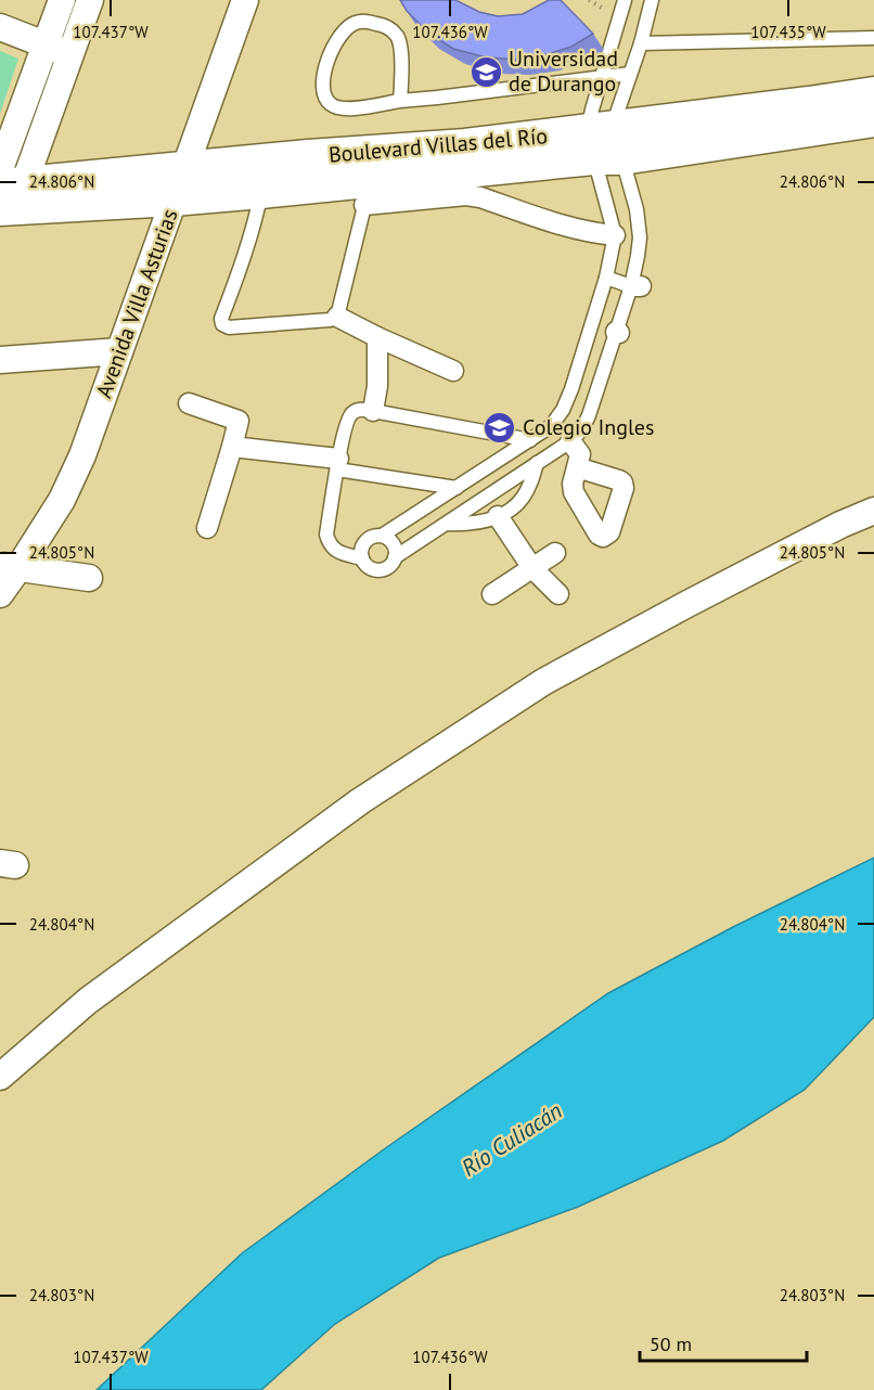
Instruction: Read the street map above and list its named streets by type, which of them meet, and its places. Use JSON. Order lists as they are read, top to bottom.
{
  "streets": {
    "street": ["Boulevard Villas del Río", "Avenida Villa Asturias"]
  },
  "crossings": [
    ["Boulevard Villas del Río", "Avenida Villa Asturias"]
  ],
  "water": ["Río Culiacán"],
  "places": {
    "school or university": ["Universidad de Durango", "Colegio Ingles"]
  },
  "scale_bar": "50 m",
  "coordinates": [
    "107.437°W",
    "107.436°W",
    "107.435°W",
    "24.806°N",
    "24.805°N",
    "24.804°N",
    "24.803°N"
  ]
}
